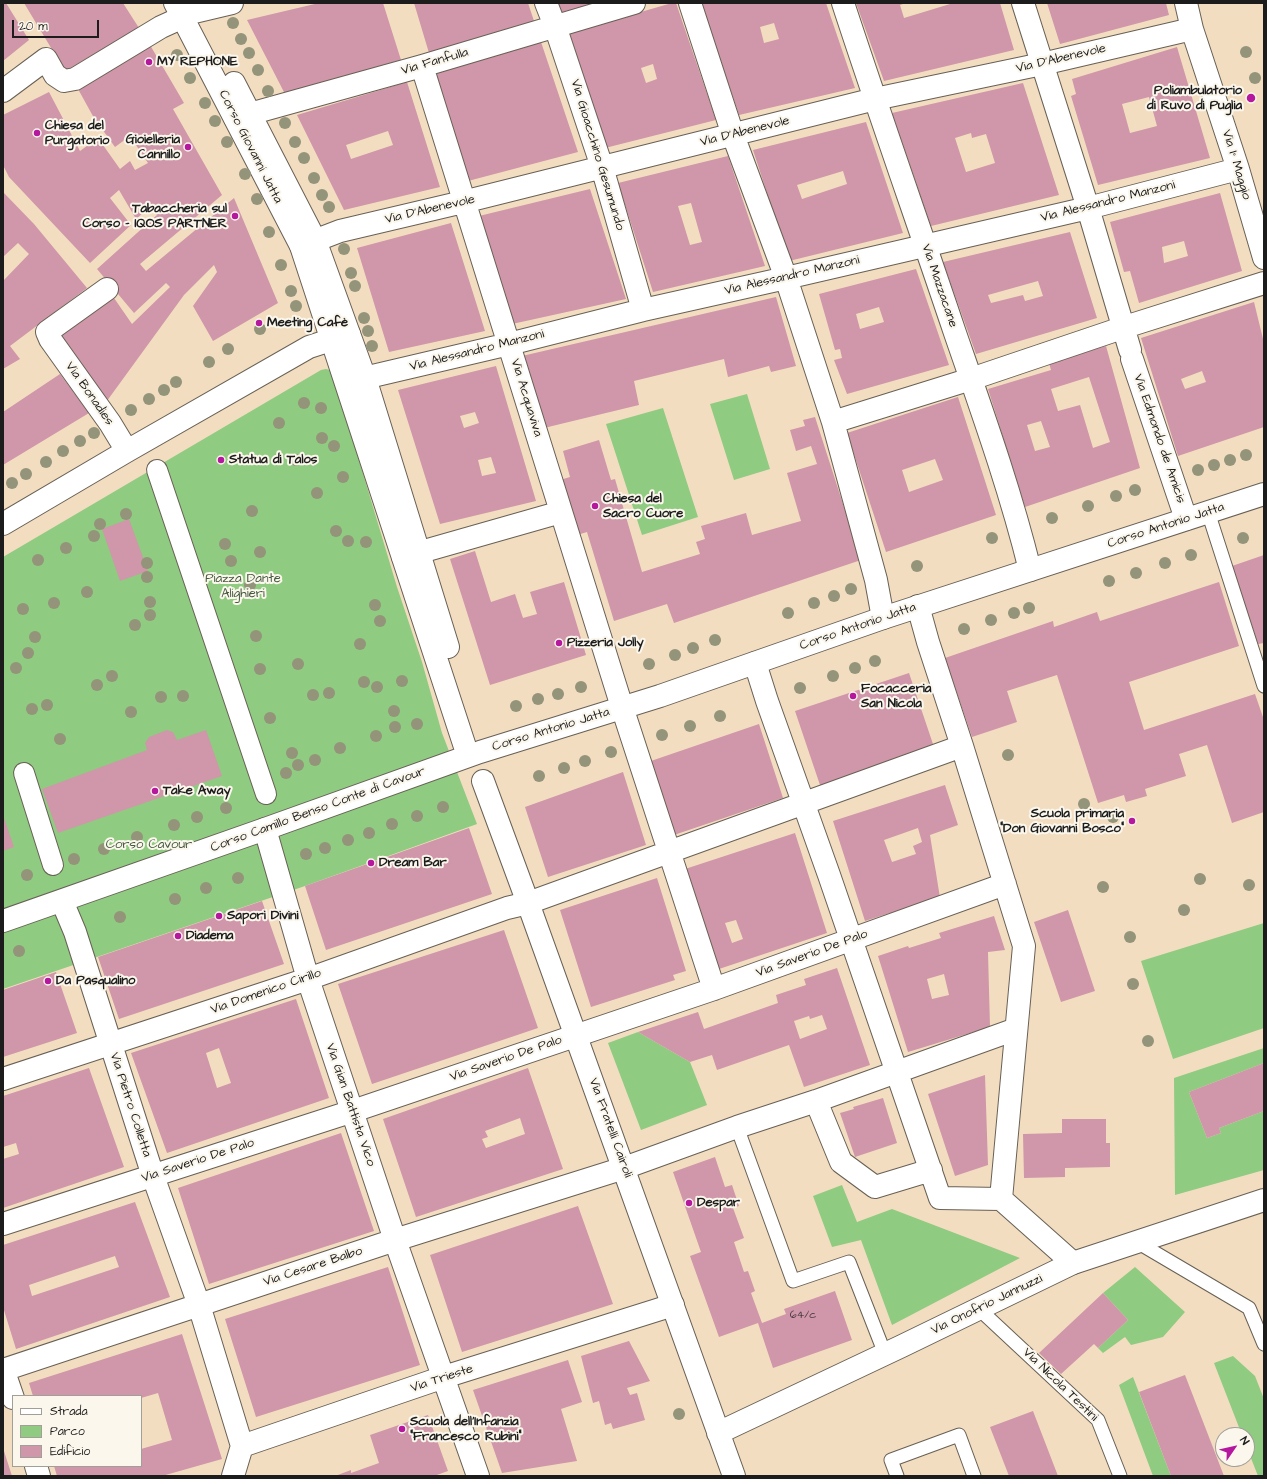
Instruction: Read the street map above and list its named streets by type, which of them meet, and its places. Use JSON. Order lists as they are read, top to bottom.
{
  "streets": {
    "street": [
      "Via D'Abenevole",
      "Via Fanfulla",
      "Corso Giovanni Jatta",
      "Via Gioacchino Gesumundo",
      "Via I° Maggio",
      "Via Alessandro Manzoni",
      "Via Mazzacane",
      "Via Bonadies",
      "Via Acquaviva",
      "Via Edmondo de Amicis",
      "Corso Antonio Jatta",
      "Corso Camillo Benso Conte di Cavour",
      "Via Saverio De Palo",
      "Via Domenico Cirillo",
      "Via Pietro Colletta",
      "Via Gian Battista Vico",
      "Via Fratelli Cairoli",
      "Via Cesare Balbo",
      "Via Onofrio Jannuzzi",
      "Via Trieste"
    ],
    "lane": ["Via Nicola Testini"]
  },
  "crossings": [
    ["Via D'Abenevole", "Corso Giovanni Jatta"],
    ["Via D'Abenevole", "Via Gioacchino Gesumundo"],
    ["Via D'Abenevole", "Via I° Maggio"],
    ["Via D'Abenevole", "Via Mazzacane"],
    ["Via D'Abenevole", "Via Acquaviva"],
    ["Via D'Abenevole", "Via Edmondo de Amicis"],
    ["Via Fanfulla", "Corso Giovanni Jatta"],
    ["Via Fanfulla", "Via Gioacchino Gesumundo"],
    ["Via Fanfulla", "Via Acquaviva"],
    ["Via Gioacchino Gesumundo", "Via Alessandro Manzoni"],
    ["Via I° Maggio", "Via Alessandro Manzoni"],
    ["Via Alessandro Manzoni", "Via Mazzacane"],
    ["Via Alessandro Manzoni", "Via Acquaviva"],
    ["Via Alessandro Manzoni", "Via Edmondo de Amicis"],
    ["Via Mazzacane", "Corso Antonio Jatta"],
    ["Via Acquaviva", "Corso Antonio Jatta"],
    ["Via Acquaviva", "Via Saverio De Palo"],
    ["Via Acquaviva", "Via Domenico Cirillo"],
    ["Via Edmondo de Amicis", "Corso Antonio Jatta"],
    ["Corso Antonio Jatta", "Corso Camillo Benso Conte di Cavour"],
    ["Corso Antonio Jatta", "Via Fratelli Cairoli"],
    ["Corso Camillo Benso Conte di Cavour", "Via Pietro Colletta"],
    ["Corso Camillo Benso Conte di Cavour", "Via Gian Battista Vico"],
    ["Corso Camillo Benso Conte di Cavour", "Via Fratelli Cairoli"],
    ["Via Saverio De Palo", "Via Pietro Colletta"],
    ["Via Saverio De Palo", "Via Gian Battista Vico"],
    ["Via Saverio De Palo", "Via Fratelli Cairoli"],
    ["Via Domenico Cirillo", "Via Pietro Colletta"],
    ["Via Domenico Cirillo", "Via Gian Battista Vico"],
    ["Via Domenico Cirillo", "Via Fratelli Cairoli"],
    ["Via Pietro Colletta", "Via Cesare Balbo"],
    ["Via Pietro Colletta", "Via Trieste"],
    ["Via Gian Battista Vico", "Via Cesare Balbo"],
    ["Via Gian Battista Vico", "Via Trieste"],
    ["Via Fratelli Cairoli", "Via Cesare Balbo"],
    ["Via Fratelli Cairoli", "Via Onofrio Jannuzzi"],
    ["Via Fratelli Cairoli", "Via Trieste"],
    ["Via Onofrio Jannuzzi", "Via Nicola Testini"]
  ],
  "parks": ["Piazza Dante Alighieri", "Corso Cavour"],
  "places": [
    "MY REPHONE",
    "Poliambulatorio di Ruvo di Puglia",
    "Chiesa del Purgatorio",
    "Gioielleria Cannillo",
    "Tabaccheria sul Corso - IQOS PARTNER",
    "Meeting Cafè",
    "Statua di Talos",
    "Chiesa del Sacro Cuore",
    "Pizzeria Jolly",
    "Focacceria San Nicola",
    "Take Away",
    "Scuola primaria \"Don Giovanni Bosco\"",
    "Dream Bar",
    "Sapori Divini",
    "Diadema",
    "Da Pasqualino",
    "Despar",
    "Scuola dell'Infanzia \"Francesco Rubini\""
  ],
  "house_numbers": ["64/c"],
  "legend": ["Strada", "Parco", "Edificio"],
  "scale_bar": "20 m",
  "north": "top right"
}
